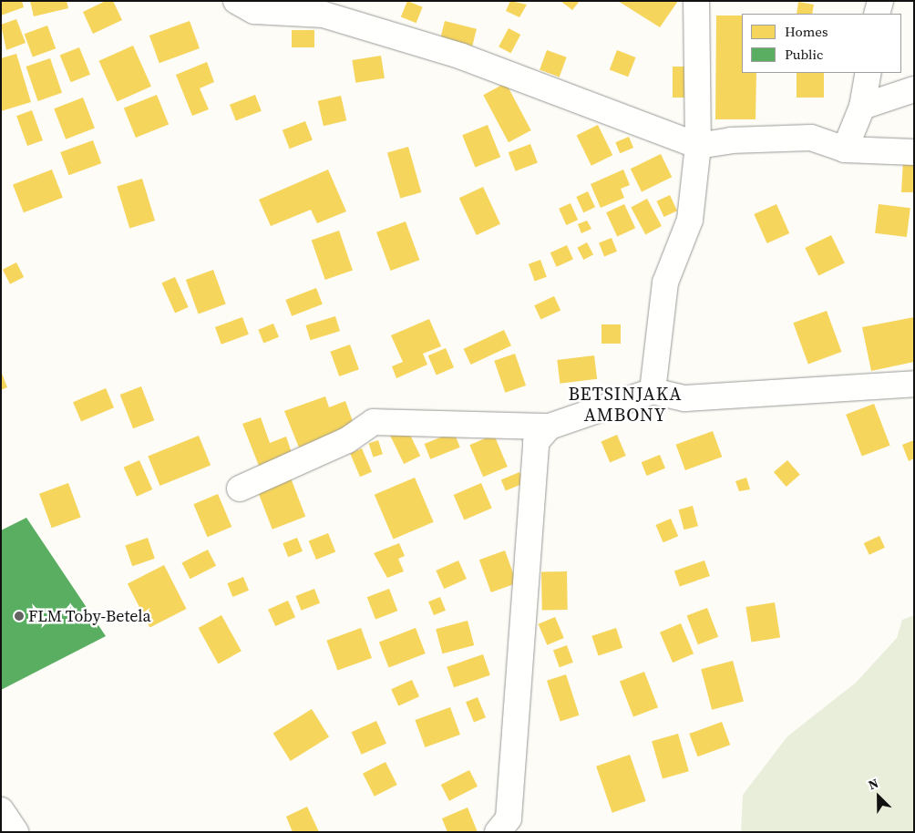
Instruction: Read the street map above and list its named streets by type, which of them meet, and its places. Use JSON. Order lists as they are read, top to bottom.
{
  "districts": ["BETSINJAKA AMBONY"],
  "places": ["FLM Toby-Betela"],
  "legend": ["Homes", "Public"],
  "north": "top left"
}
